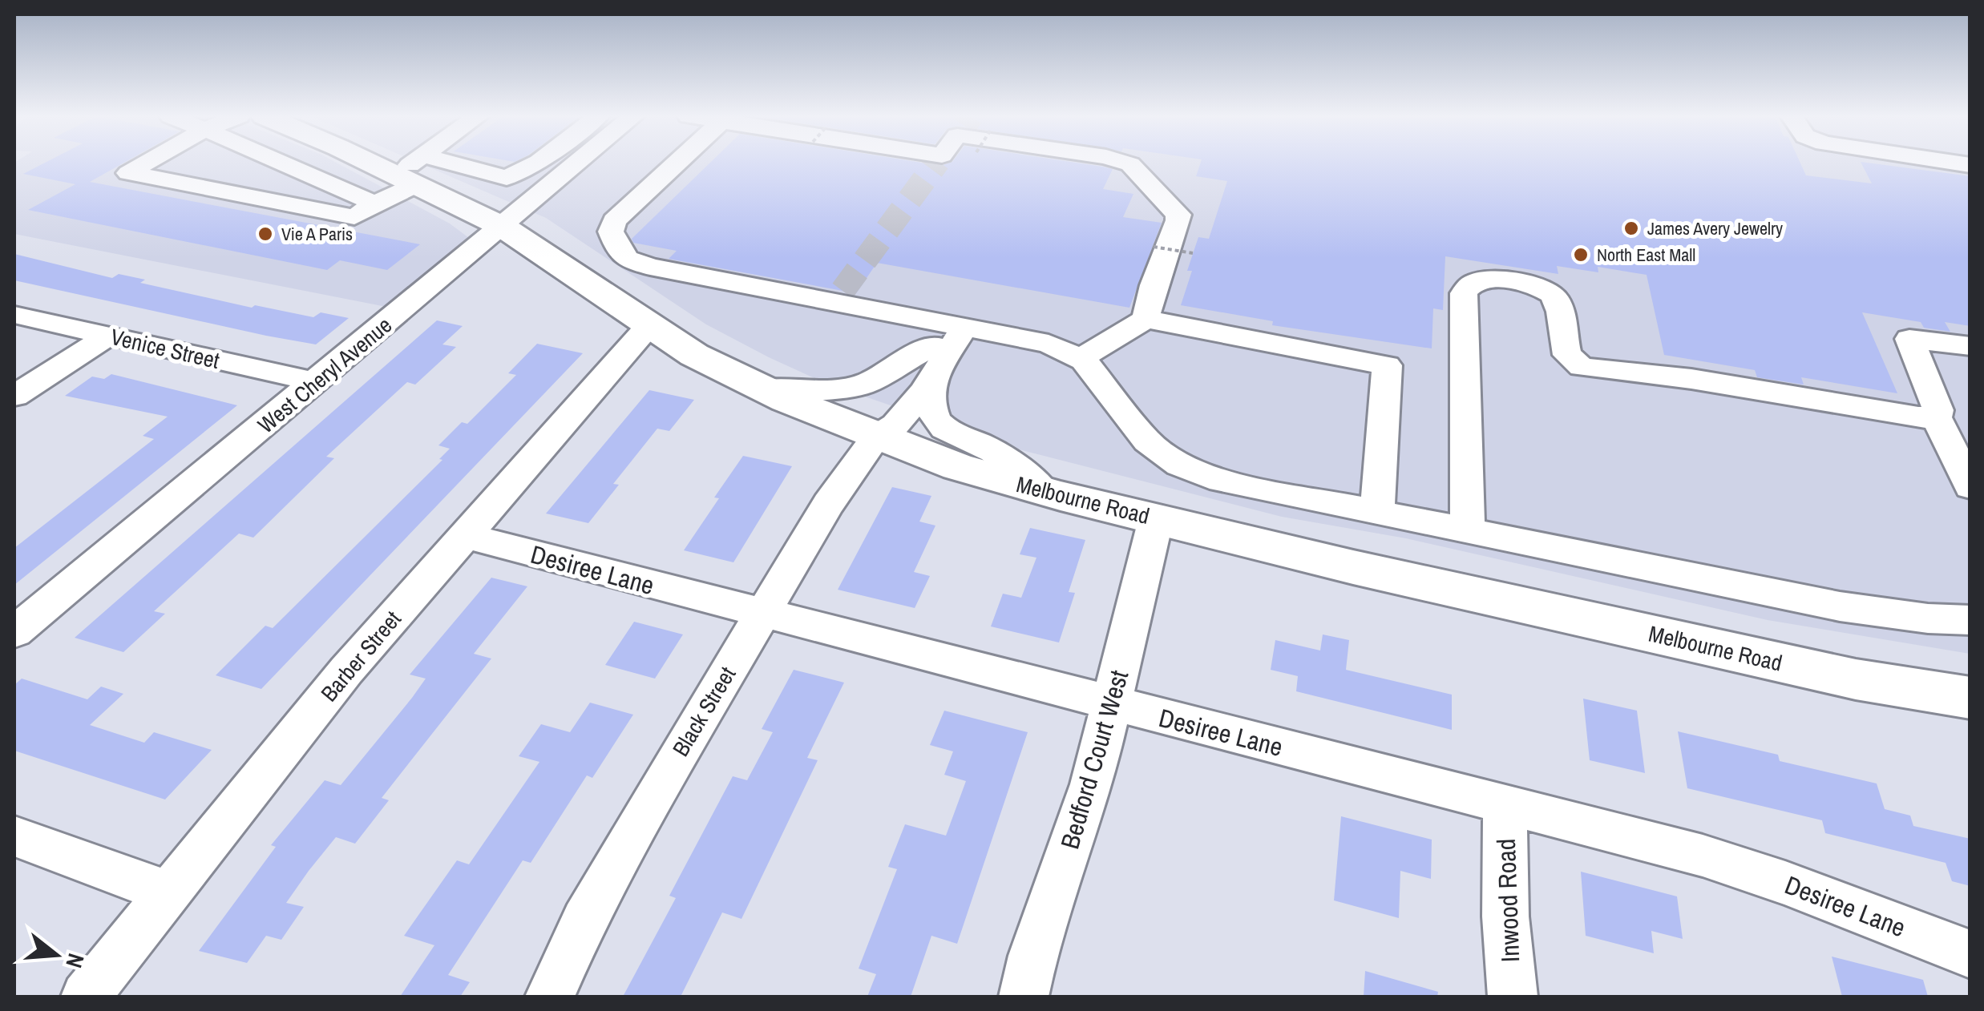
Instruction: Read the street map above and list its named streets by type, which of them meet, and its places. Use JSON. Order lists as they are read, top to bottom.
{
  "streets": {
    "main road": ["Melbourne Road"],
    "street": [
      "Venice Street",
      "West Cheryl Avenue",
      "Desiree Lane",
      "Barber Street",
      "Black Street",
      "Bedford Court West",
      "Inwood Road"
    ]
  },
  "crossings": [
    ["Venice Street", "West Cheryl Avenue"],
    ["West Cheryl Avenue", "Melbourne Road"],
    ["Melbourne Road", "Barber Street"],
    ["Melbourne Road", "Black Street"],
    ["Melbourne Road", "Bedford Court West"],
    ["Desiree Lane", "Barber Street"],
    ["Desiree Lane", "Black Street"],
    ["Desiree Lane", "Bedford Court West"],
    ["Desiree Lane", "Inwood Road"]
  ],
  "places": ["James Avery Jewelry", "Vie A Paris", "North East Mall"],
  "north": "right"
}
